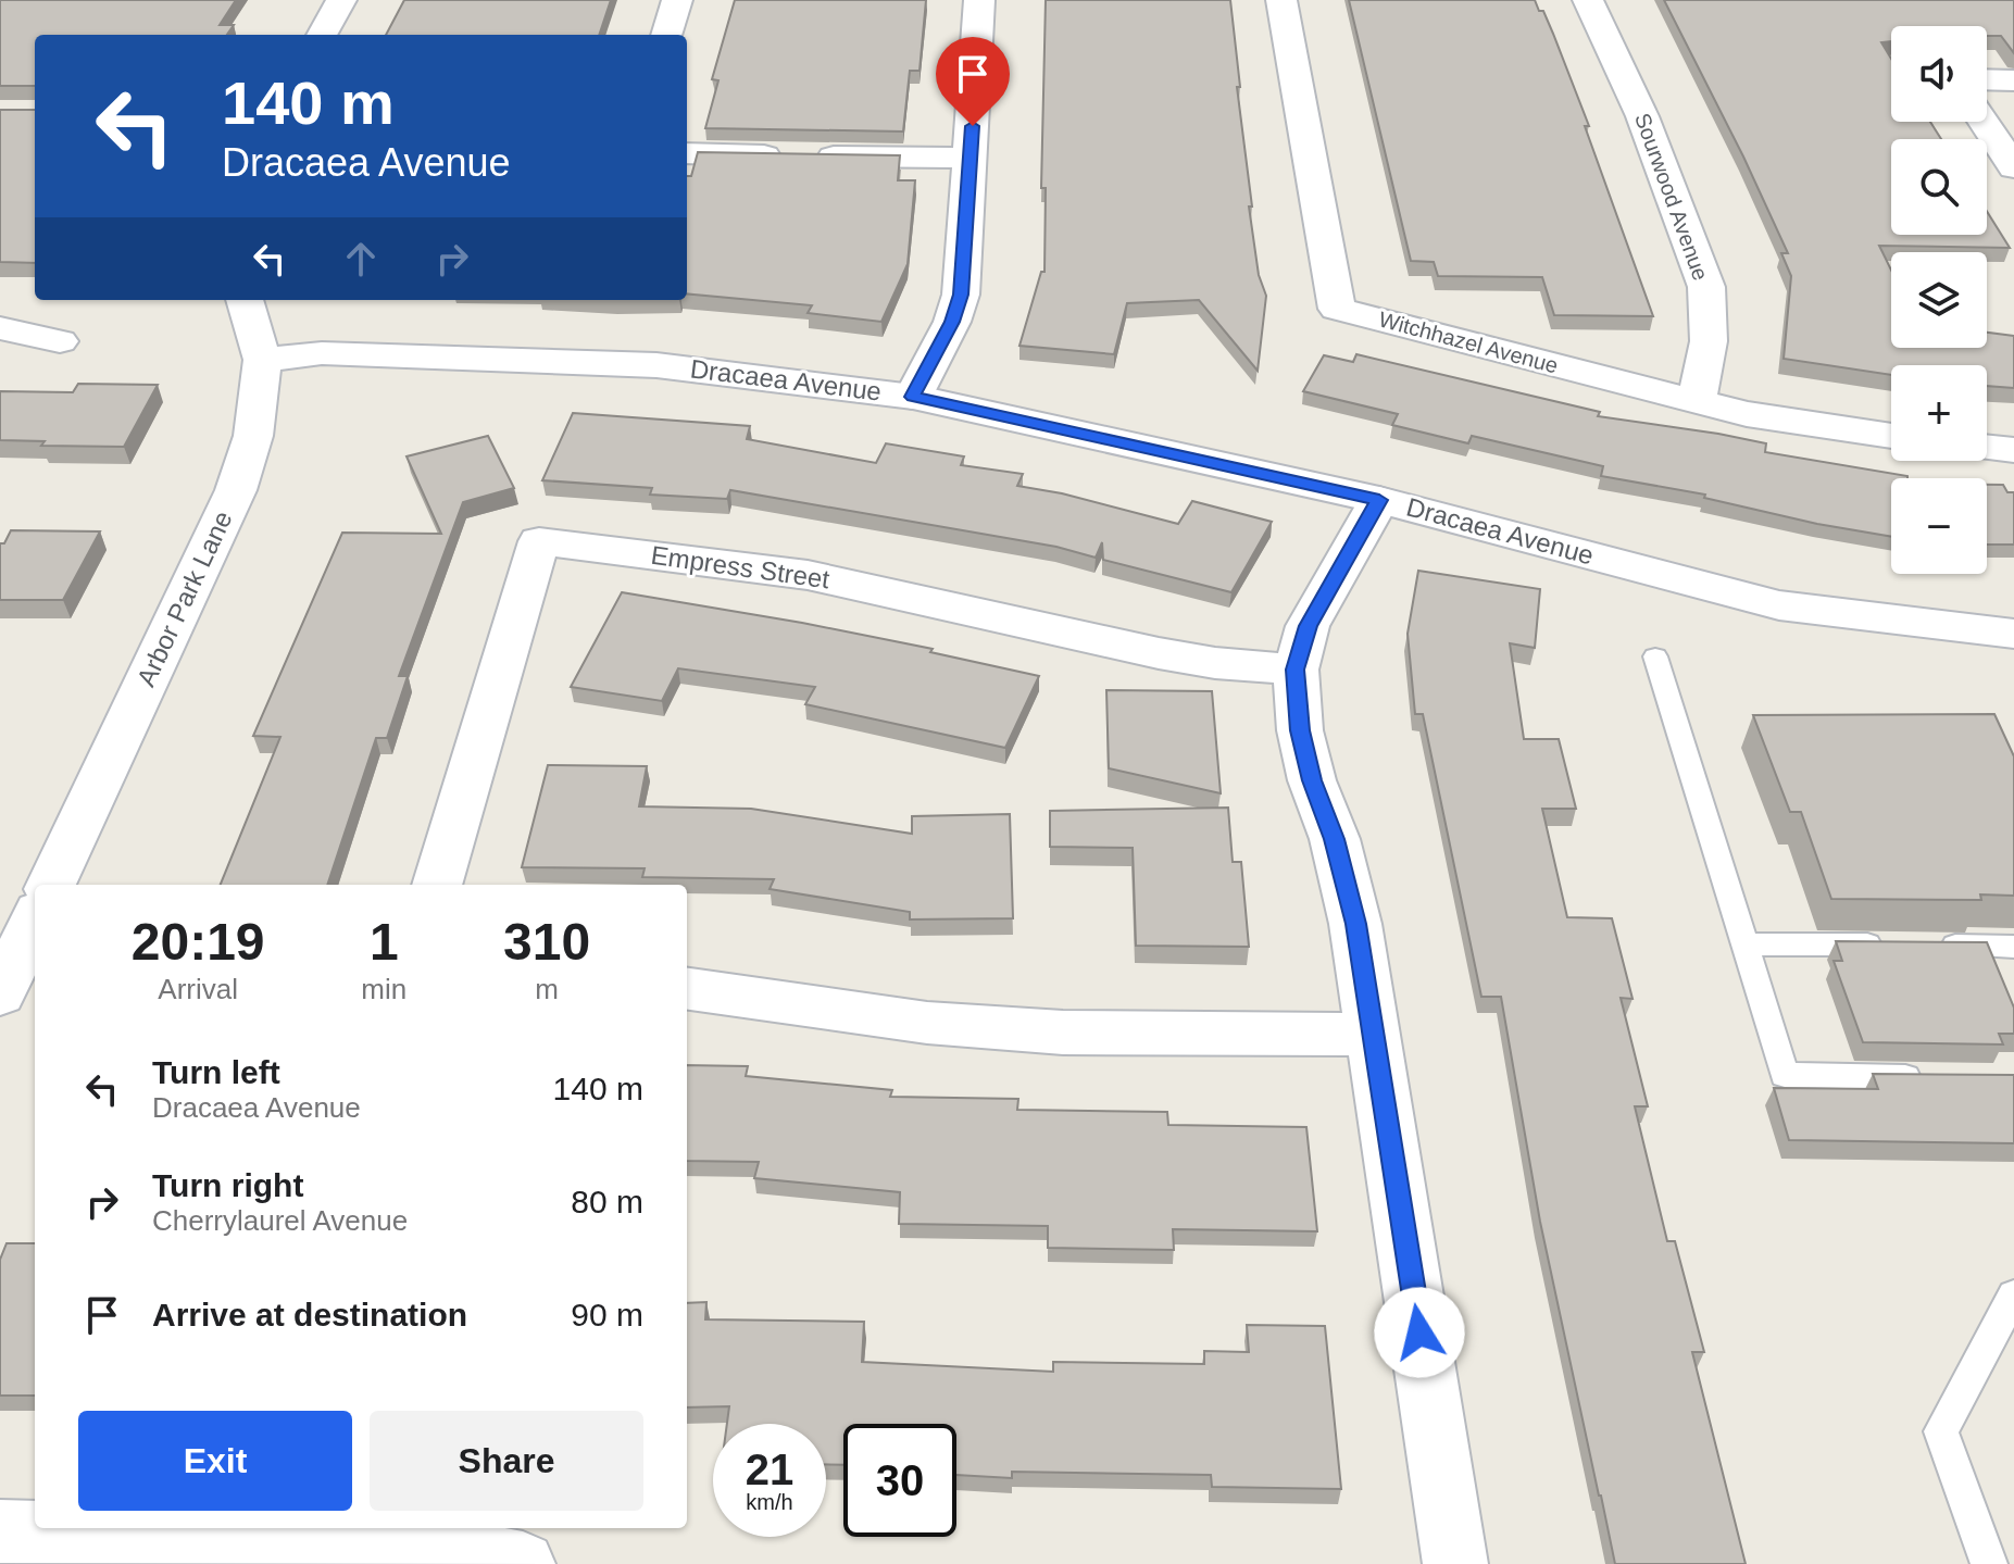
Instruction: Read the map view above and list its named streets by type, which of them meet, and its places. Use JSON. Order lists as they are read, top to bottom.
{
  "streets": {
    "street": [
      "Sourwood Avenue",
      "Witchhazel Avenue",
      "Dracaea Avenue",
      "Empress Street",
      "Arbor Park Lane"
    ]
  },
  "crossings": [
    ["Sourwood Avenue", "Witchhazel Avenue"],
    ["Dracaea Avenue", "Arbor Park Lane"]
  ],
  "page": {
    "map_buttons": ["+", "−"],
    "turn": ["140 m", "Dracaea Avenue"],
    "eta": [
      "20:19",
      "Arrival",
      "1",
      "min",
      "310",
      "m"
    ],
    "list": [
      {
        "name": "Turn left",
        "note": "Dracaea Avenue",
        "value": "140 m"
      },
      {
        "name": "Turn right",
        "note": "Cherrylaurel Avenue",
        "value": "80 m"
      },
      {
        "name": "Arrive at destination",
        "value": "90 m"
      }
    ],
    "buttons": ["Exit", "Share"],
    "speed": "21 km/h",
    "limit": "30"
  }
}
